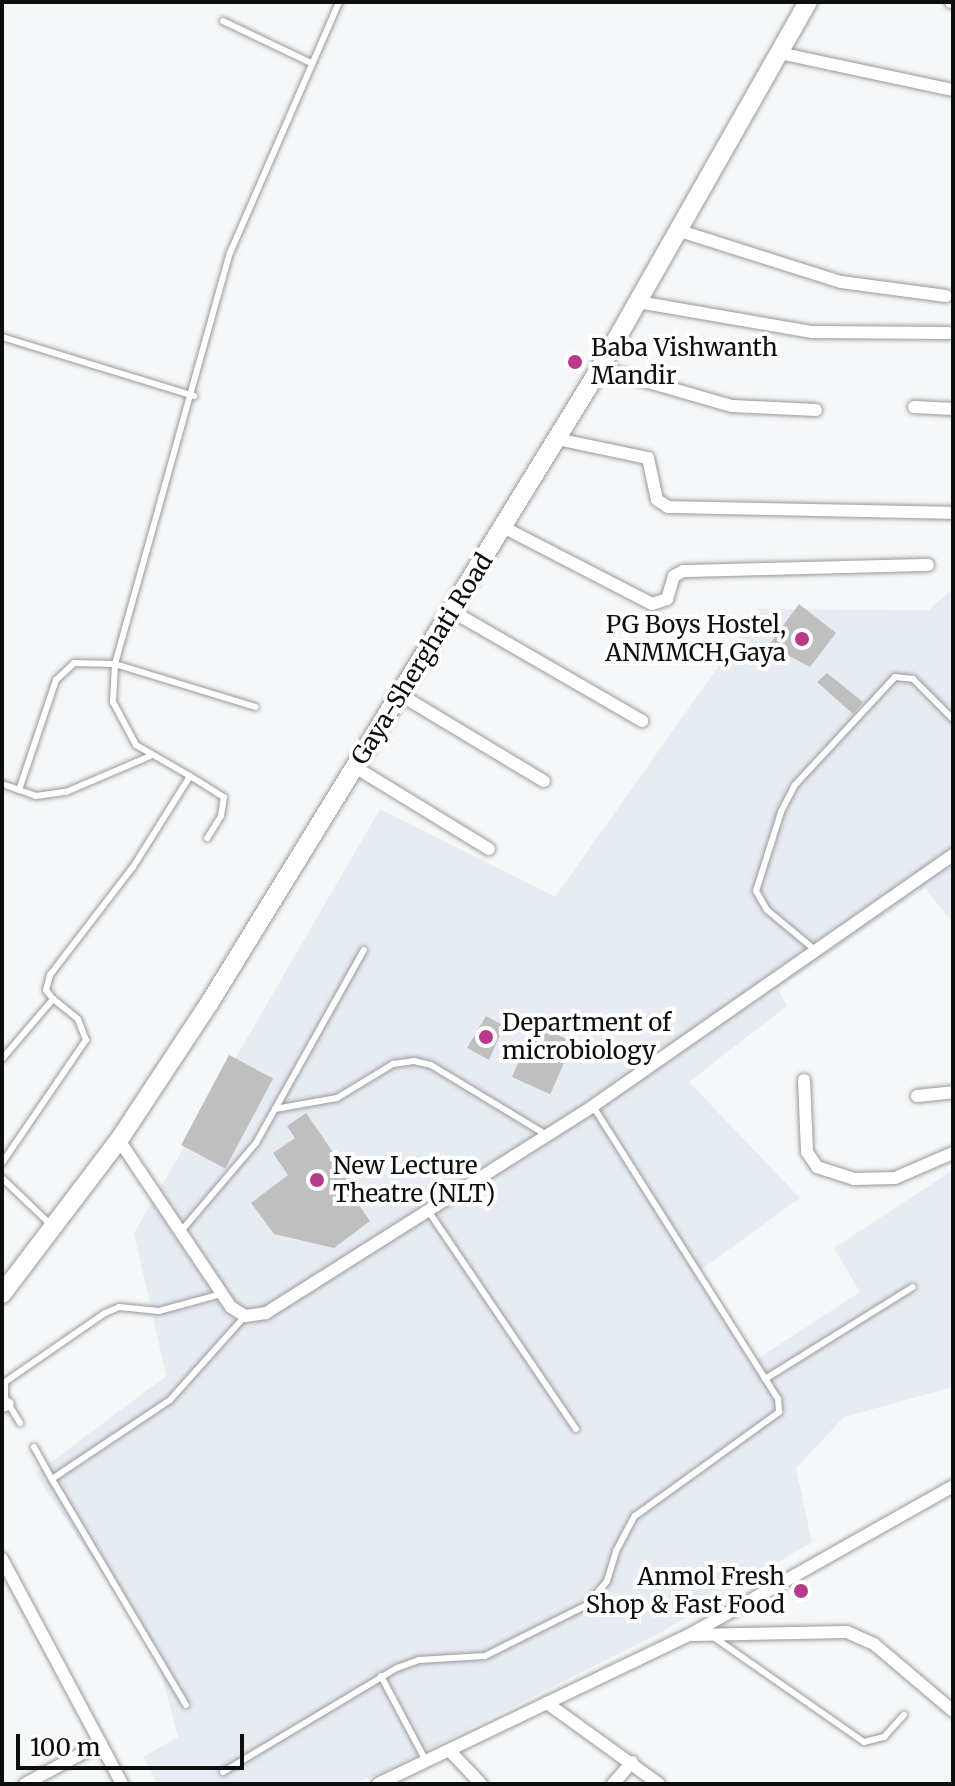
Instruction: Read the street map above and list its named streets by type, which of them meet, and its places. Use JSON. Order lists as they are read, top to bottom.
{
  "streets": {
    "main road": ["Gaya-Sherghati Road"]
  },
  "places": [
    "Baba Vishwanth Mandir",
    "PG Boys Hostel, ANMMCH,Gaya",
    "Department of microbiology",
    "New Lecture Theatre (NLT)",
    "Anmol Fresh Shop & Fast Food"
  ],
  "scale_bar": "100 m"
}
